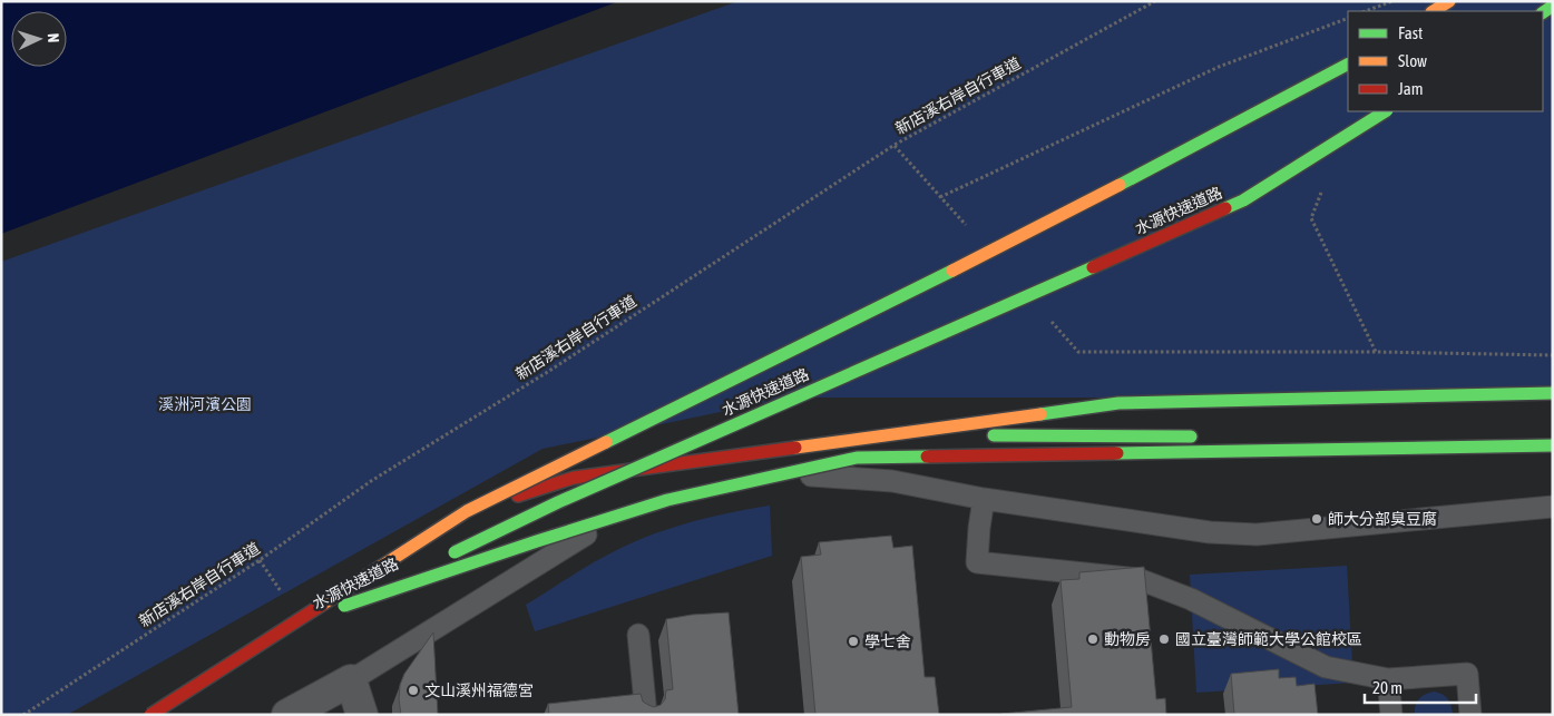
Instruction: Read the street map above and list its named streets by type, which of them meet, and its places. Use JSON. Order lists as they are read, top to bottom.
{
  "streets": {
    "highway": ["水源快速道路"],
    "path": ["新店溪右岸自行車道"]
  },
  "parks": ["溪洲河濱公園"],
  "places": [
    "師大分部臭豆腐",
    "動物房",
    "國立臺灣師範大學公館校區",
    "學七舍",
    "文山溪州福德宮"
  ],
  "legend": ["Fast", "Slow", "Jam"],
  "scale_bar": "20 m",
  "north": "right"
}
